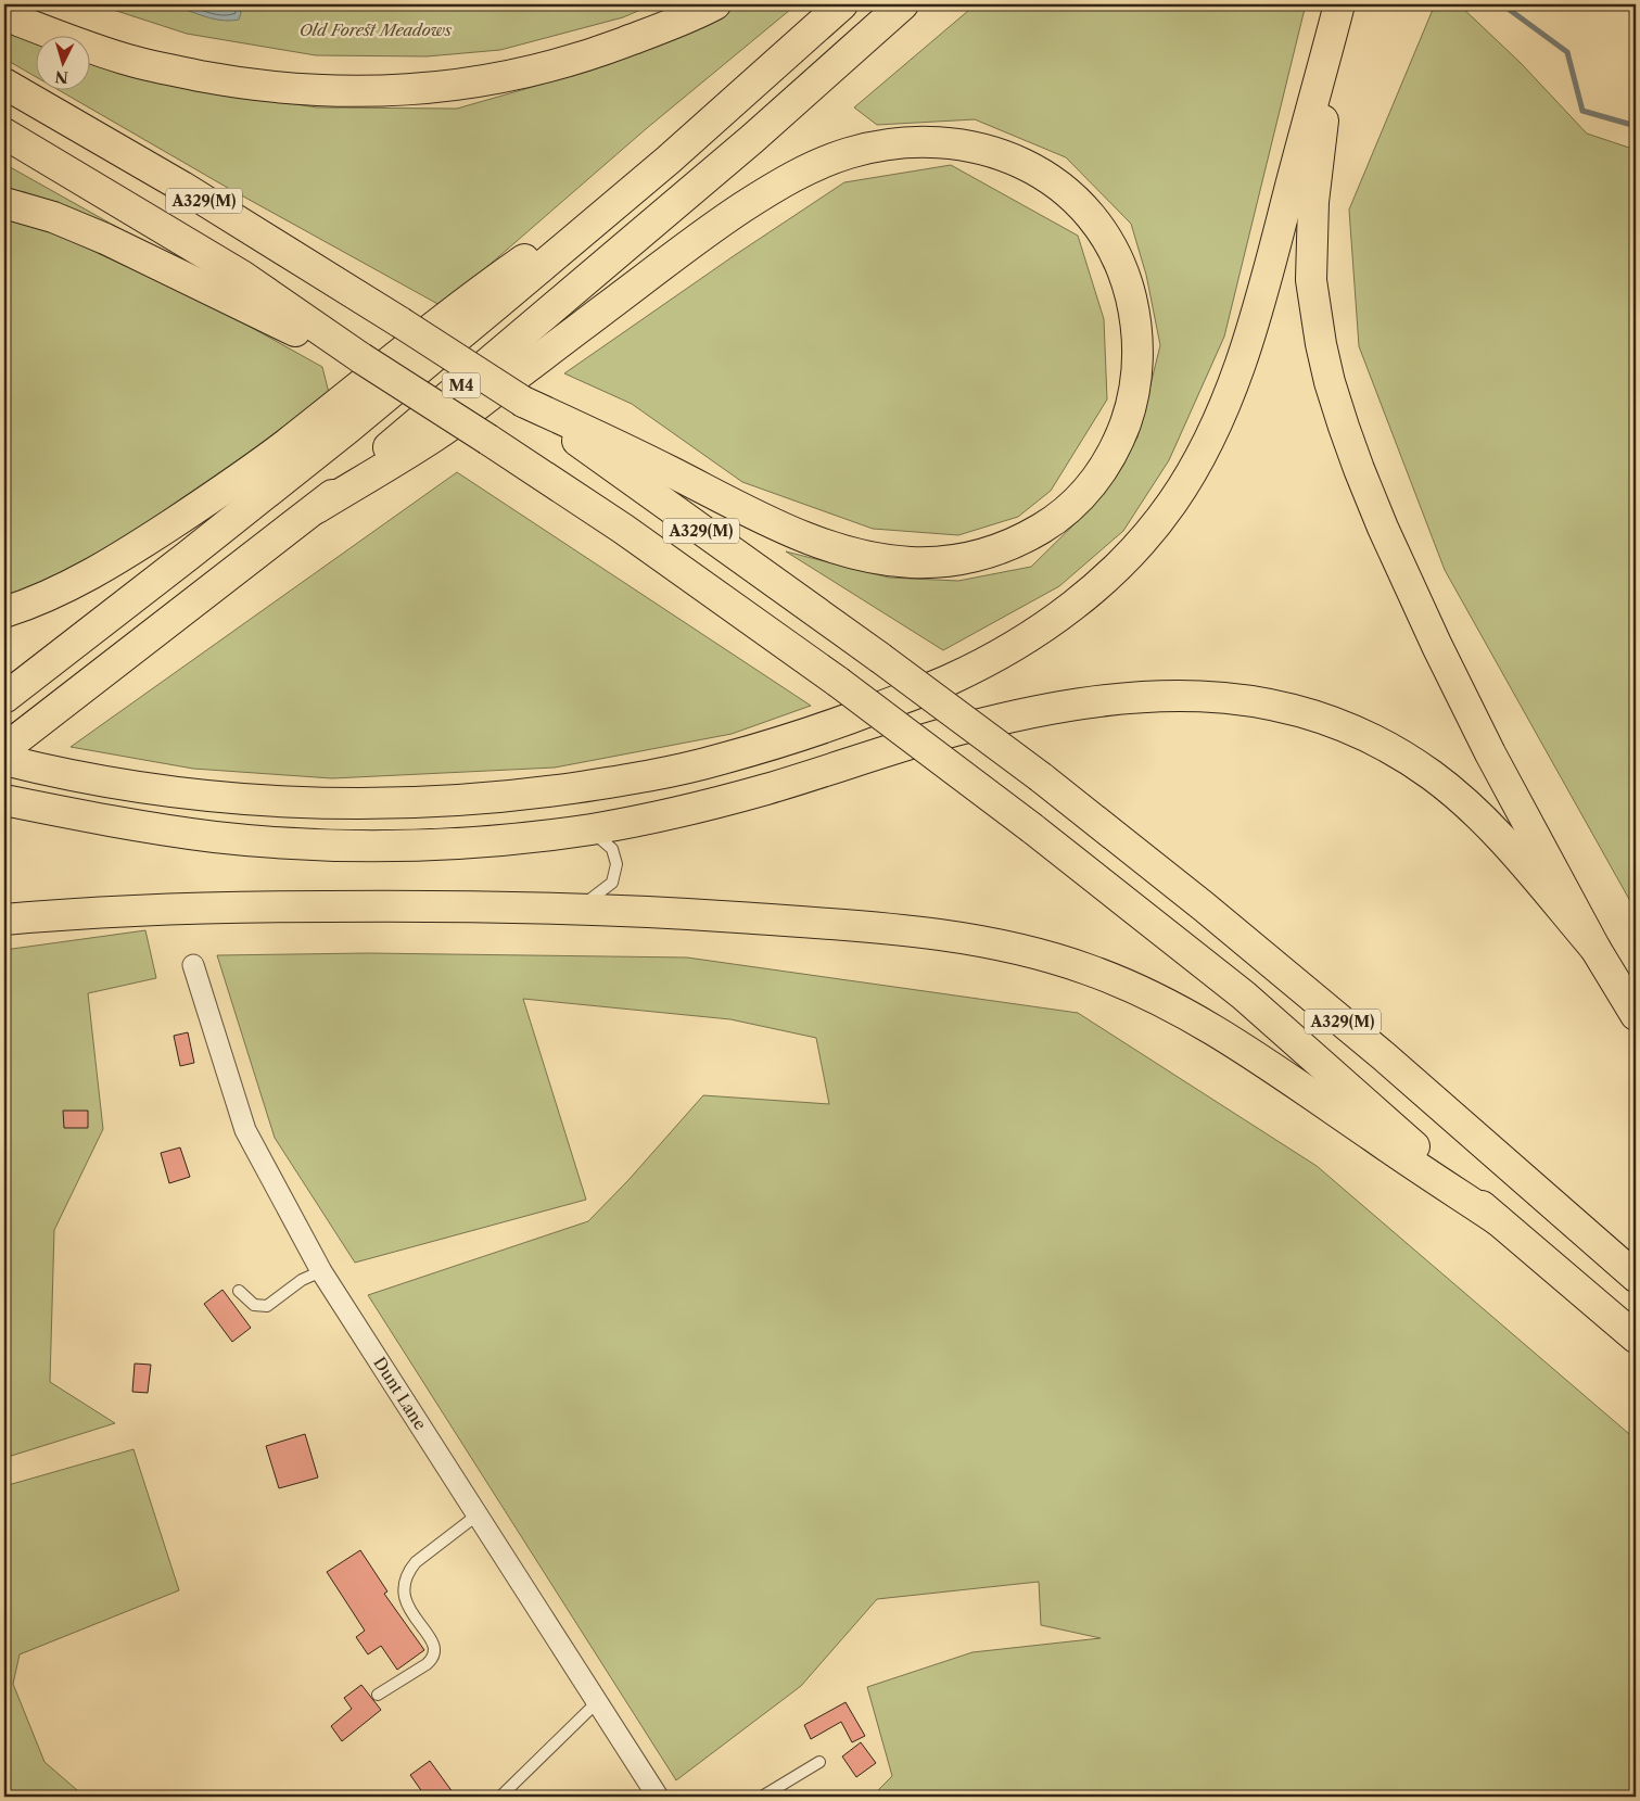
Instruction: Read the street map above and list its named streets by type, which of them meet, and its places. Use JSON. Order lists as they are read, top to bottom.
{
  "streets": {
    "highway": ["A329(M)", "M4"],
    "street": ["Dunt Lane"]
  },
  "parks": ["Old Forest Meadows"],
  "north": "bottom"
}
